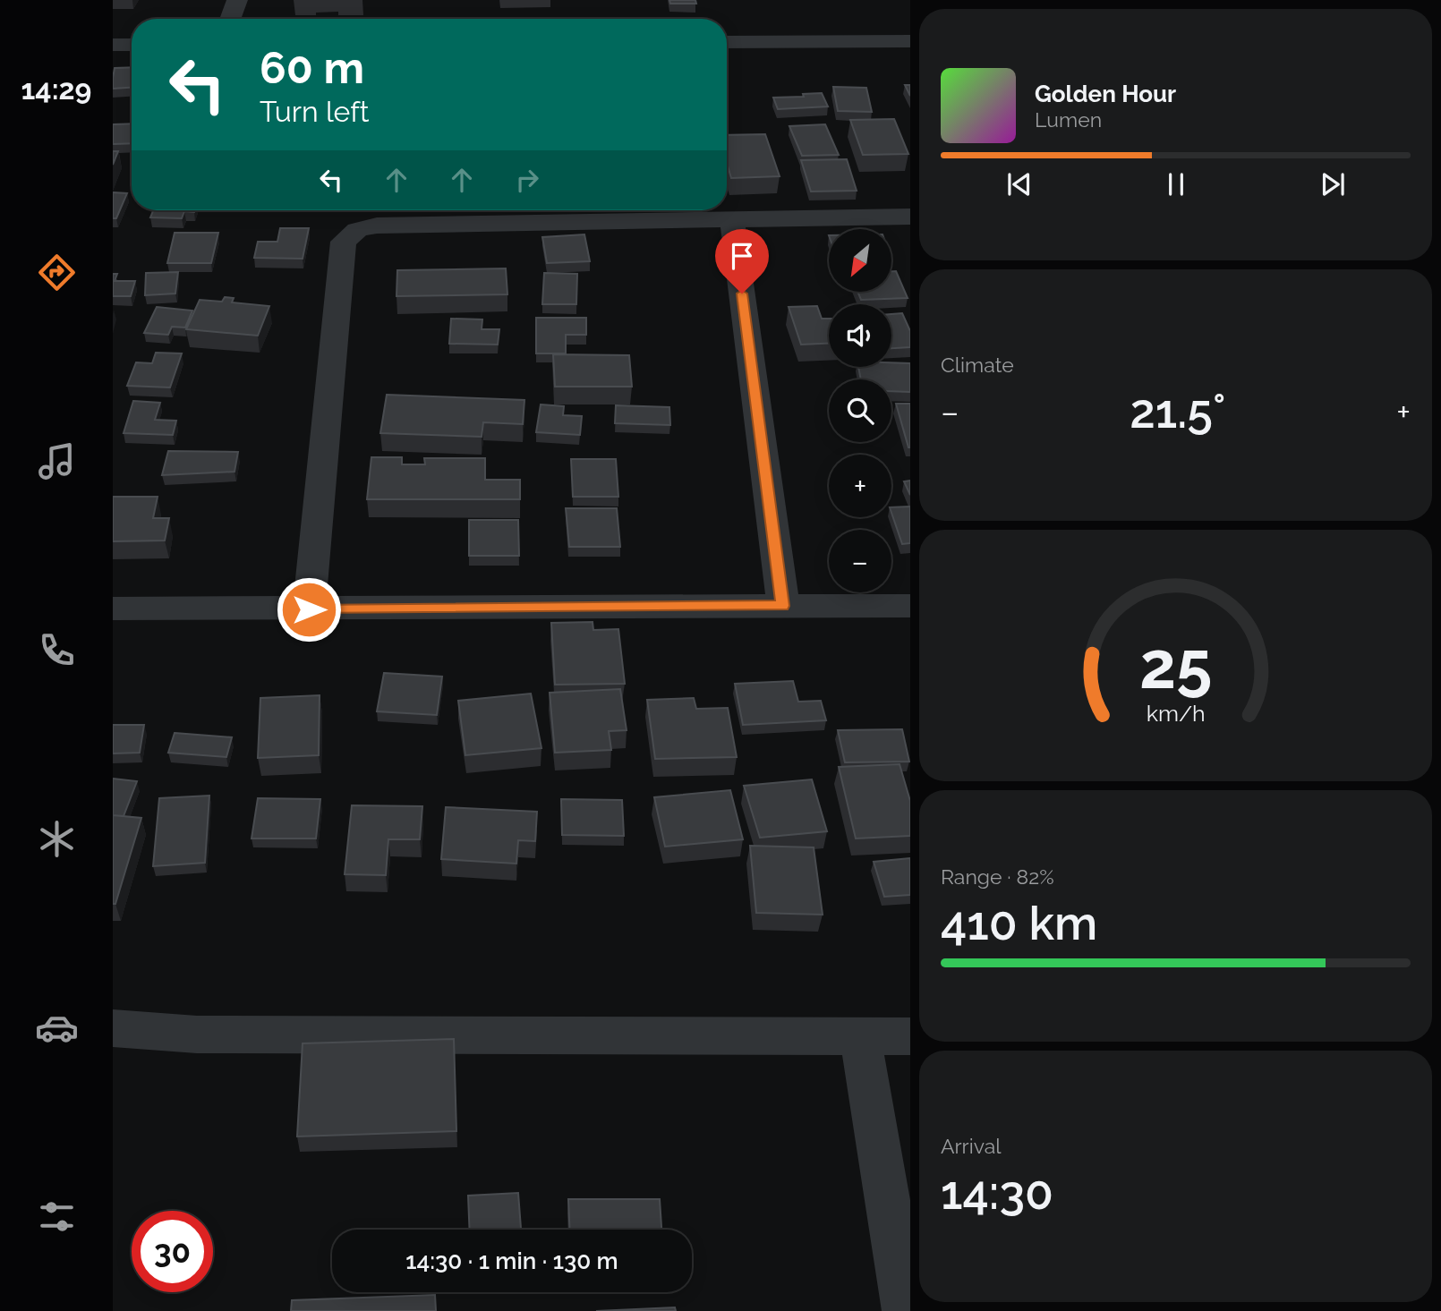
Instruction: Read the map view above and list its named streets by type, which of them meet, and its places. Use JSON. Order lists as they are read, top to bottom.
{
  "north": "bottom left",
  "page": {
    "tabs": "14:29",
    "turn": ["60 m", "Turn left"],
    "song": ["Golden Hour", "Lumen"],
    "map_buttons": ["+", "−"],
    "tile": [
      "Climate",
      ["Range · 82%", "410 km"],
      ["Arrival", "14:30"]
    ],
    "heat": ["−", "21.5°", "+"],
    "limit": "30",
    "trip": "14:30 · 1 min · 130 m",
    "gauge": ["25", "km/h"]
  }
}
